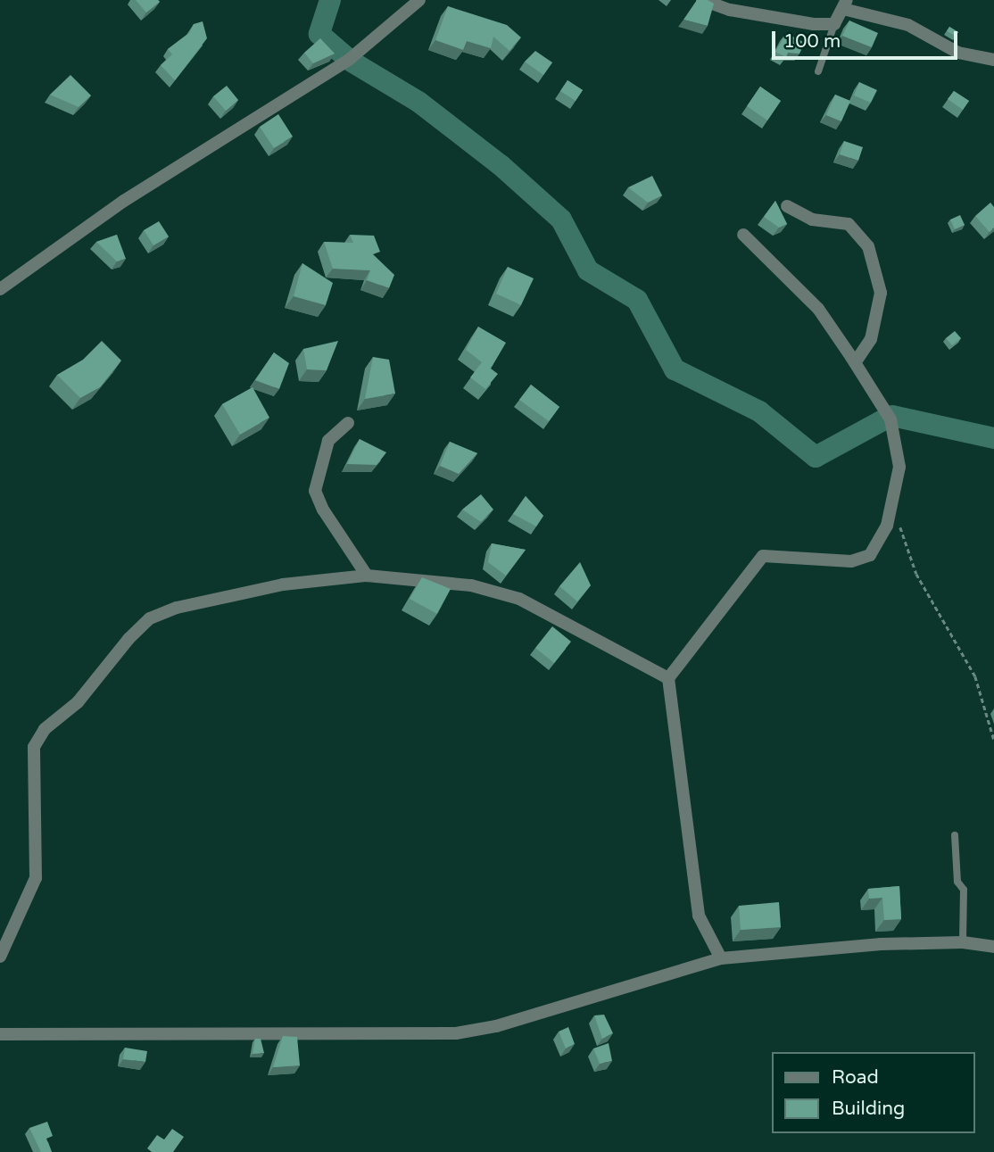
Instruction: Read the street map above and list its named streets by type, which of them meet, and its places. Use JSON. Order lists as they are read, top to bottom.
{
  "legend": ["Road", "Building"],
  "scale_bar": "100 m"
}
